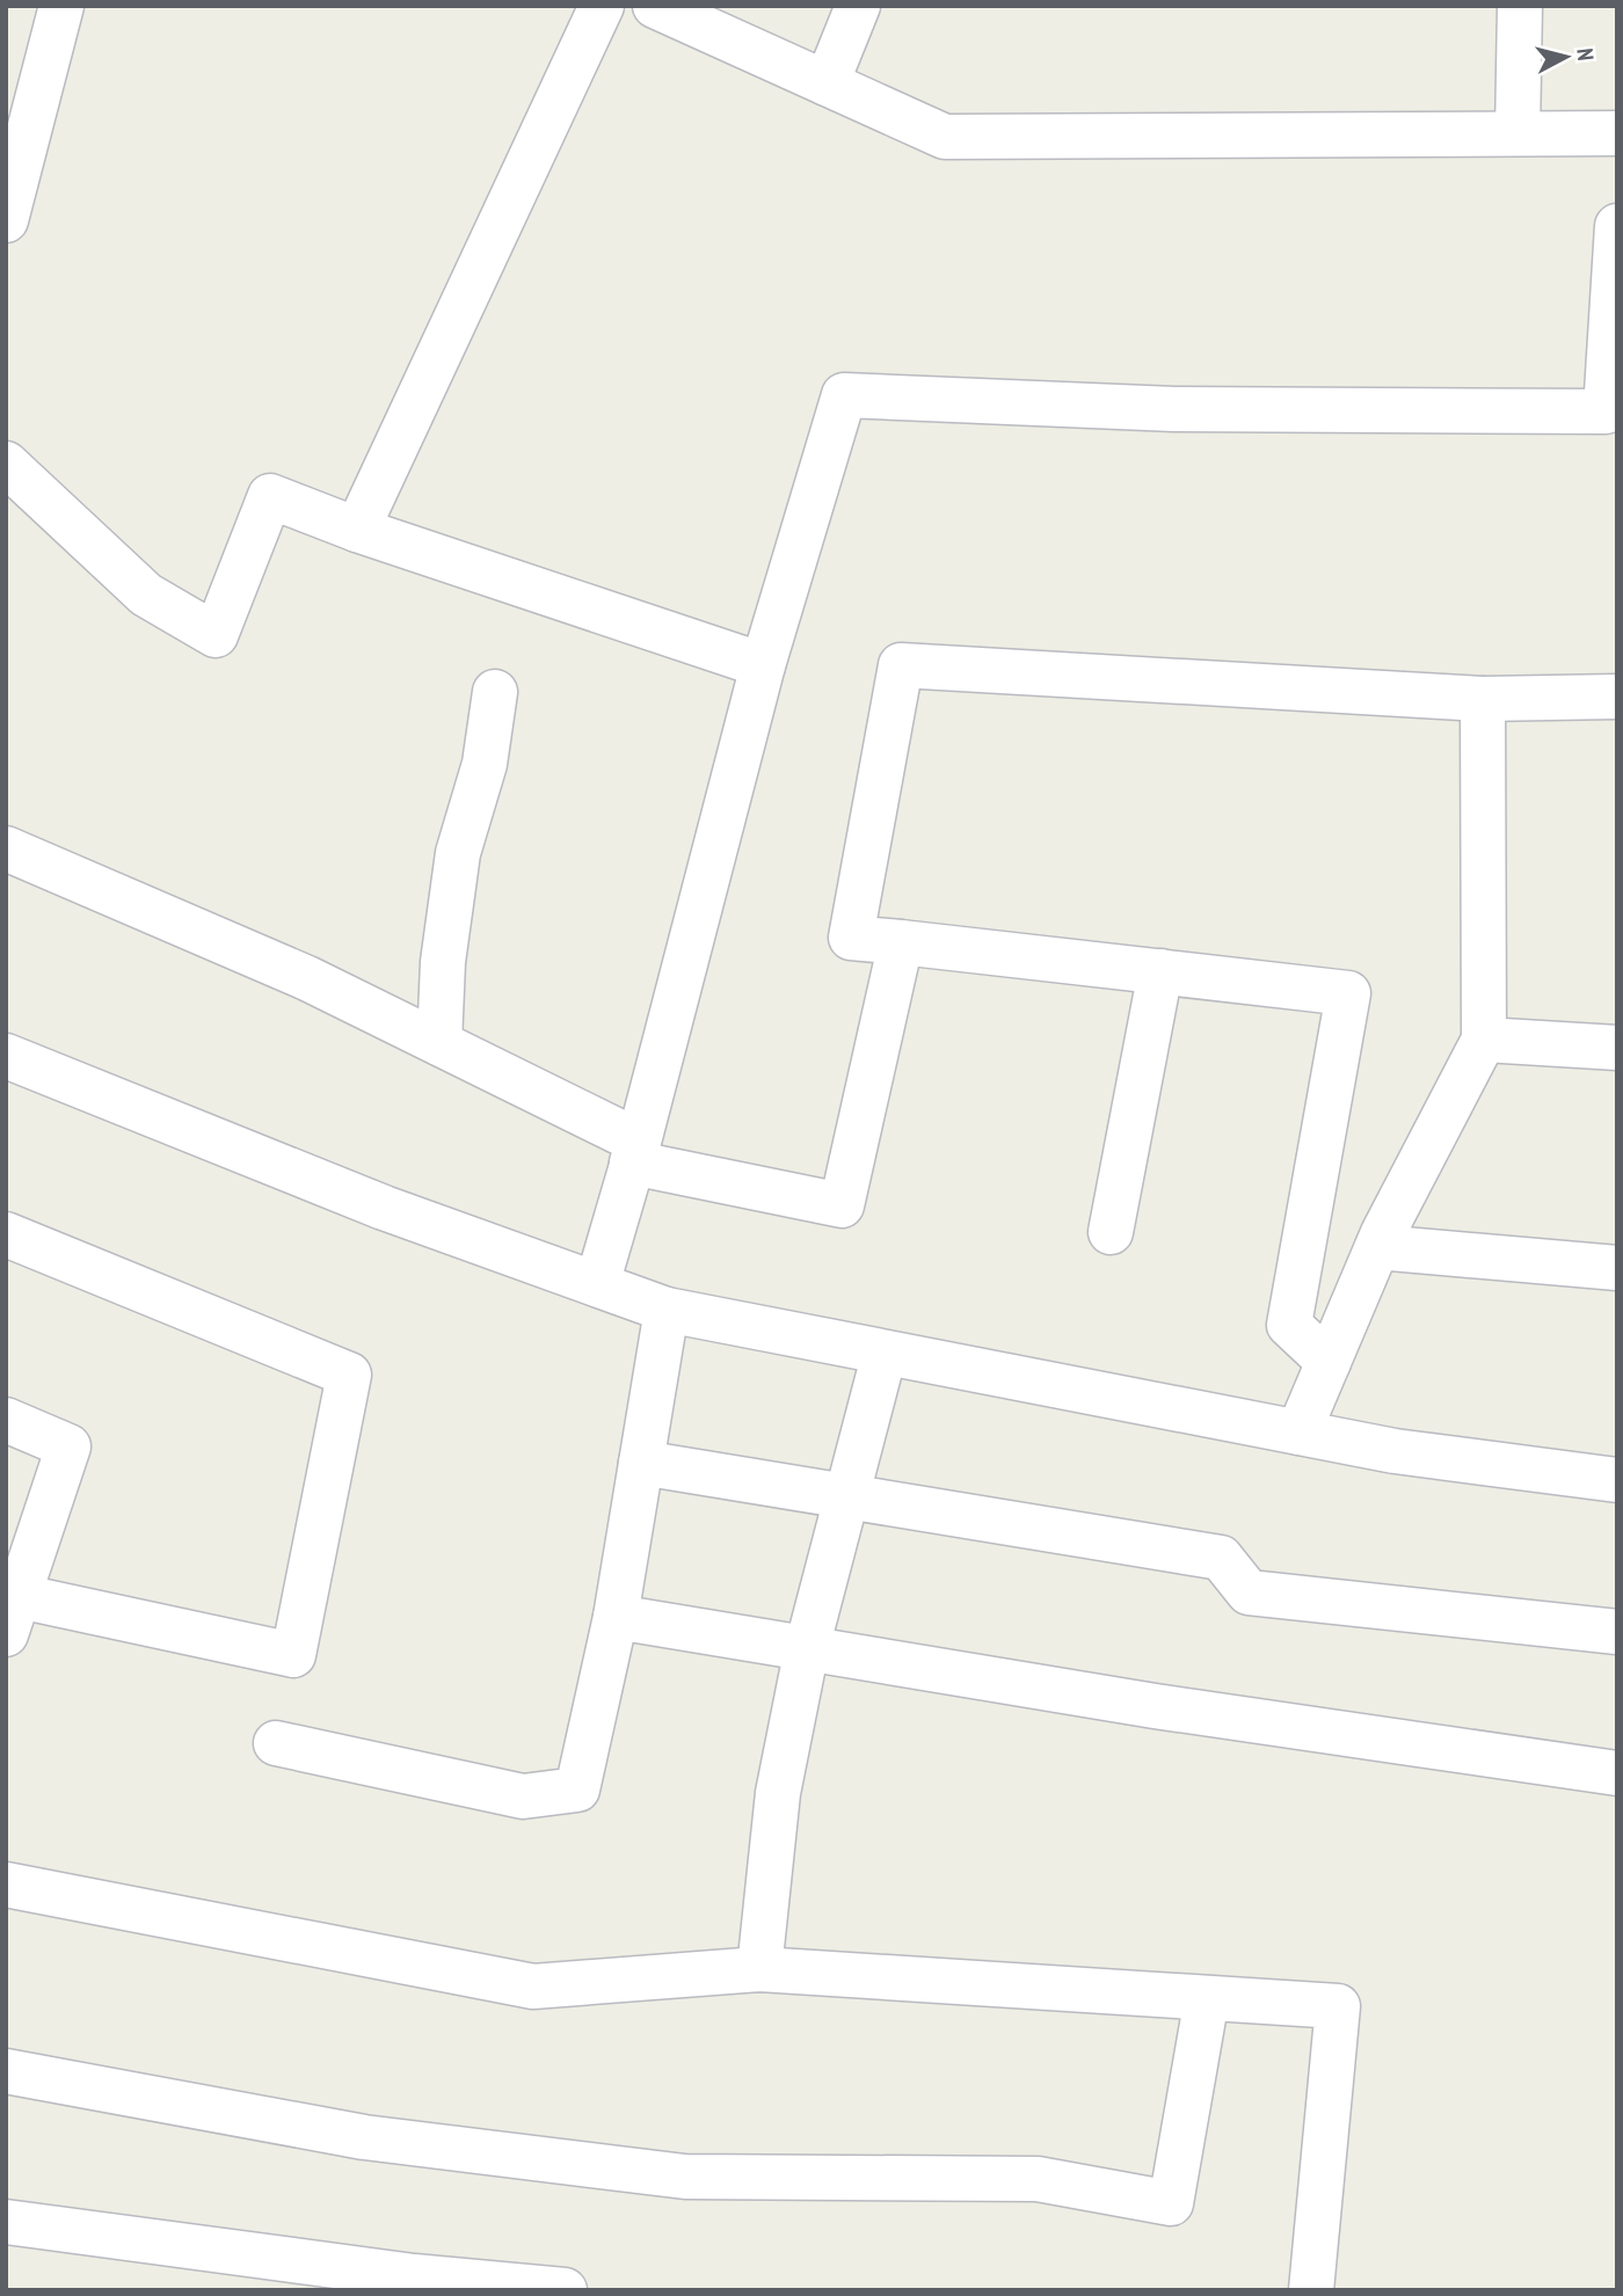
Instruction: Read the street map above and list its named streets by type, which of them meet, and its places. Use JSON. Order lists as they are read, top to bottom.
{
  "north": "right"
}
